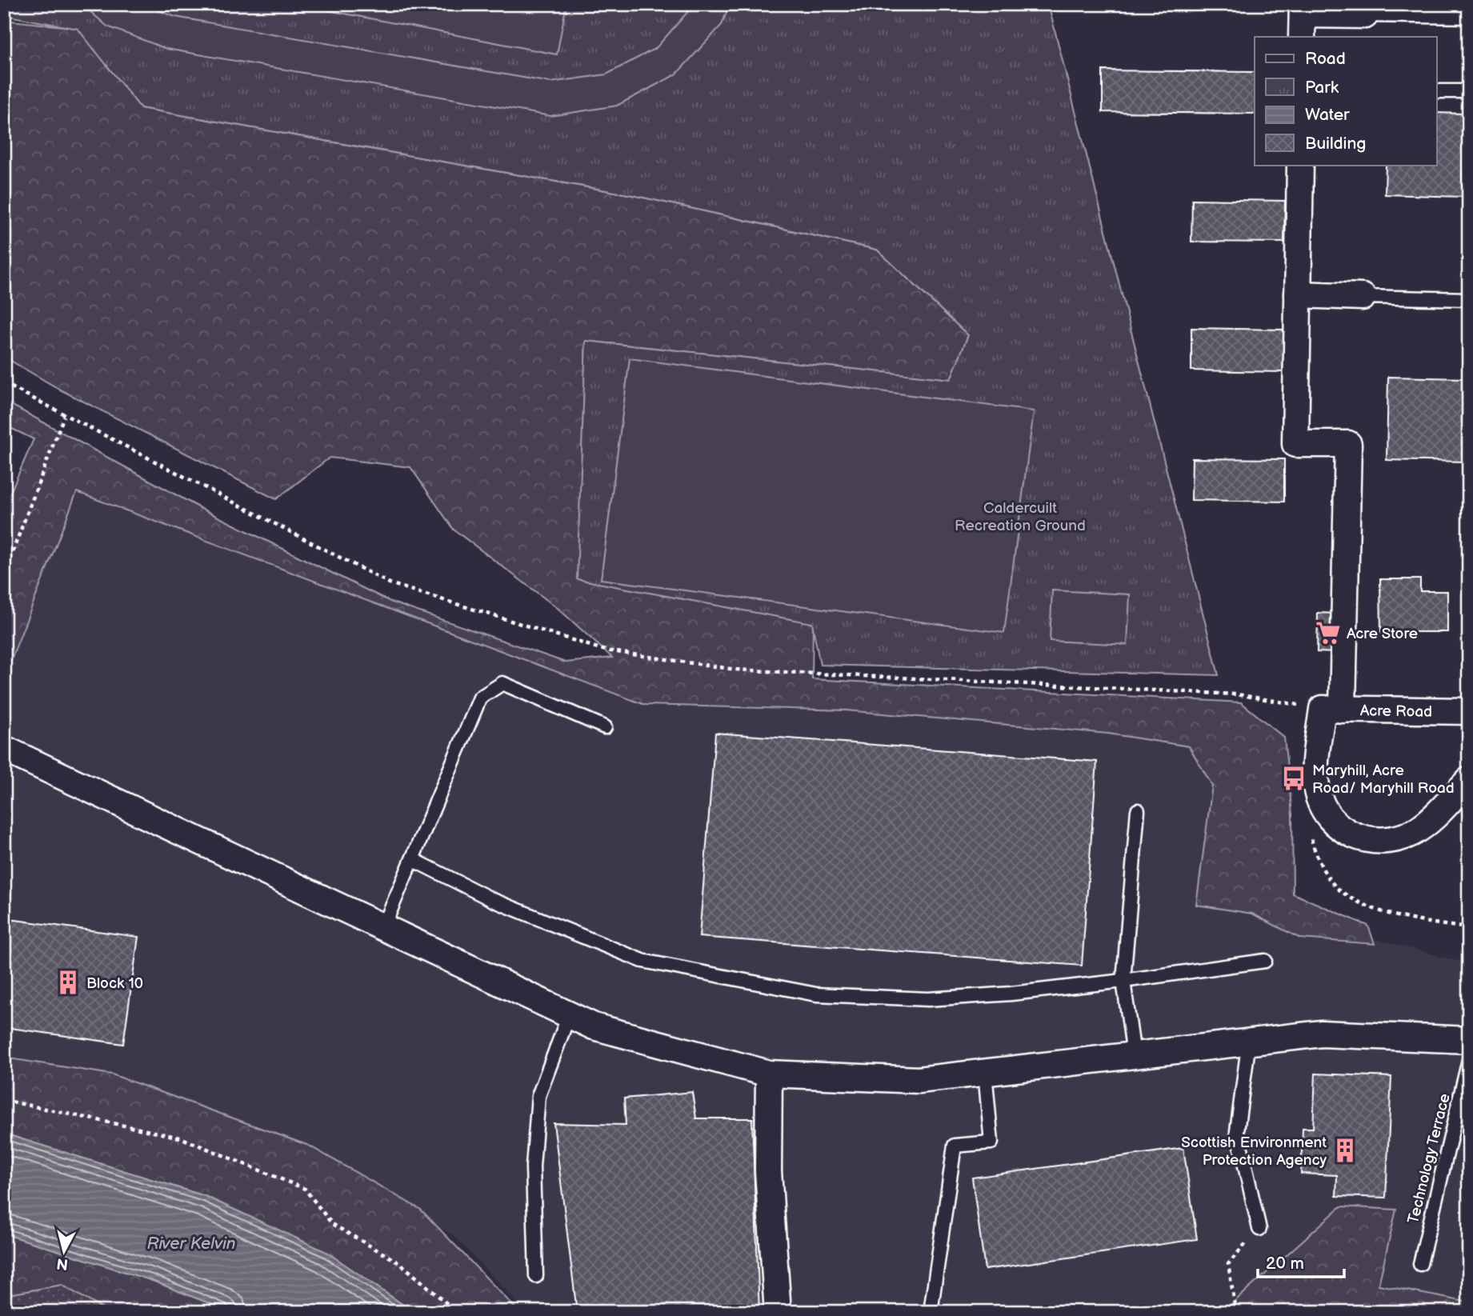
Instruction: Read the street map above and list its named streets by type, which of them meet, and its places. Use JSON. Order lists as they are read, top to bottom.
{
  "streets": {
    "street": ["Acre Road"],
    "lane": ["Technology Terrace"]
  },
  "water": ["River Kelvin"],
  "parks": ["Caldercuilt Recreation Ground"],
  "places": {
    "supermarket": ["Acre Store"],
    "bus stop": ["Maryhill, Acre Road/ Maryhill Road"],
    "building": ["Block 10", "Scottish Environment Protection Agency"]
  },
  "legend": [
    "Road",
    "Park",
    "Water",
    "Building"
  ],
  "scale_bar": "20 m",
  "north": "bottom"
}
